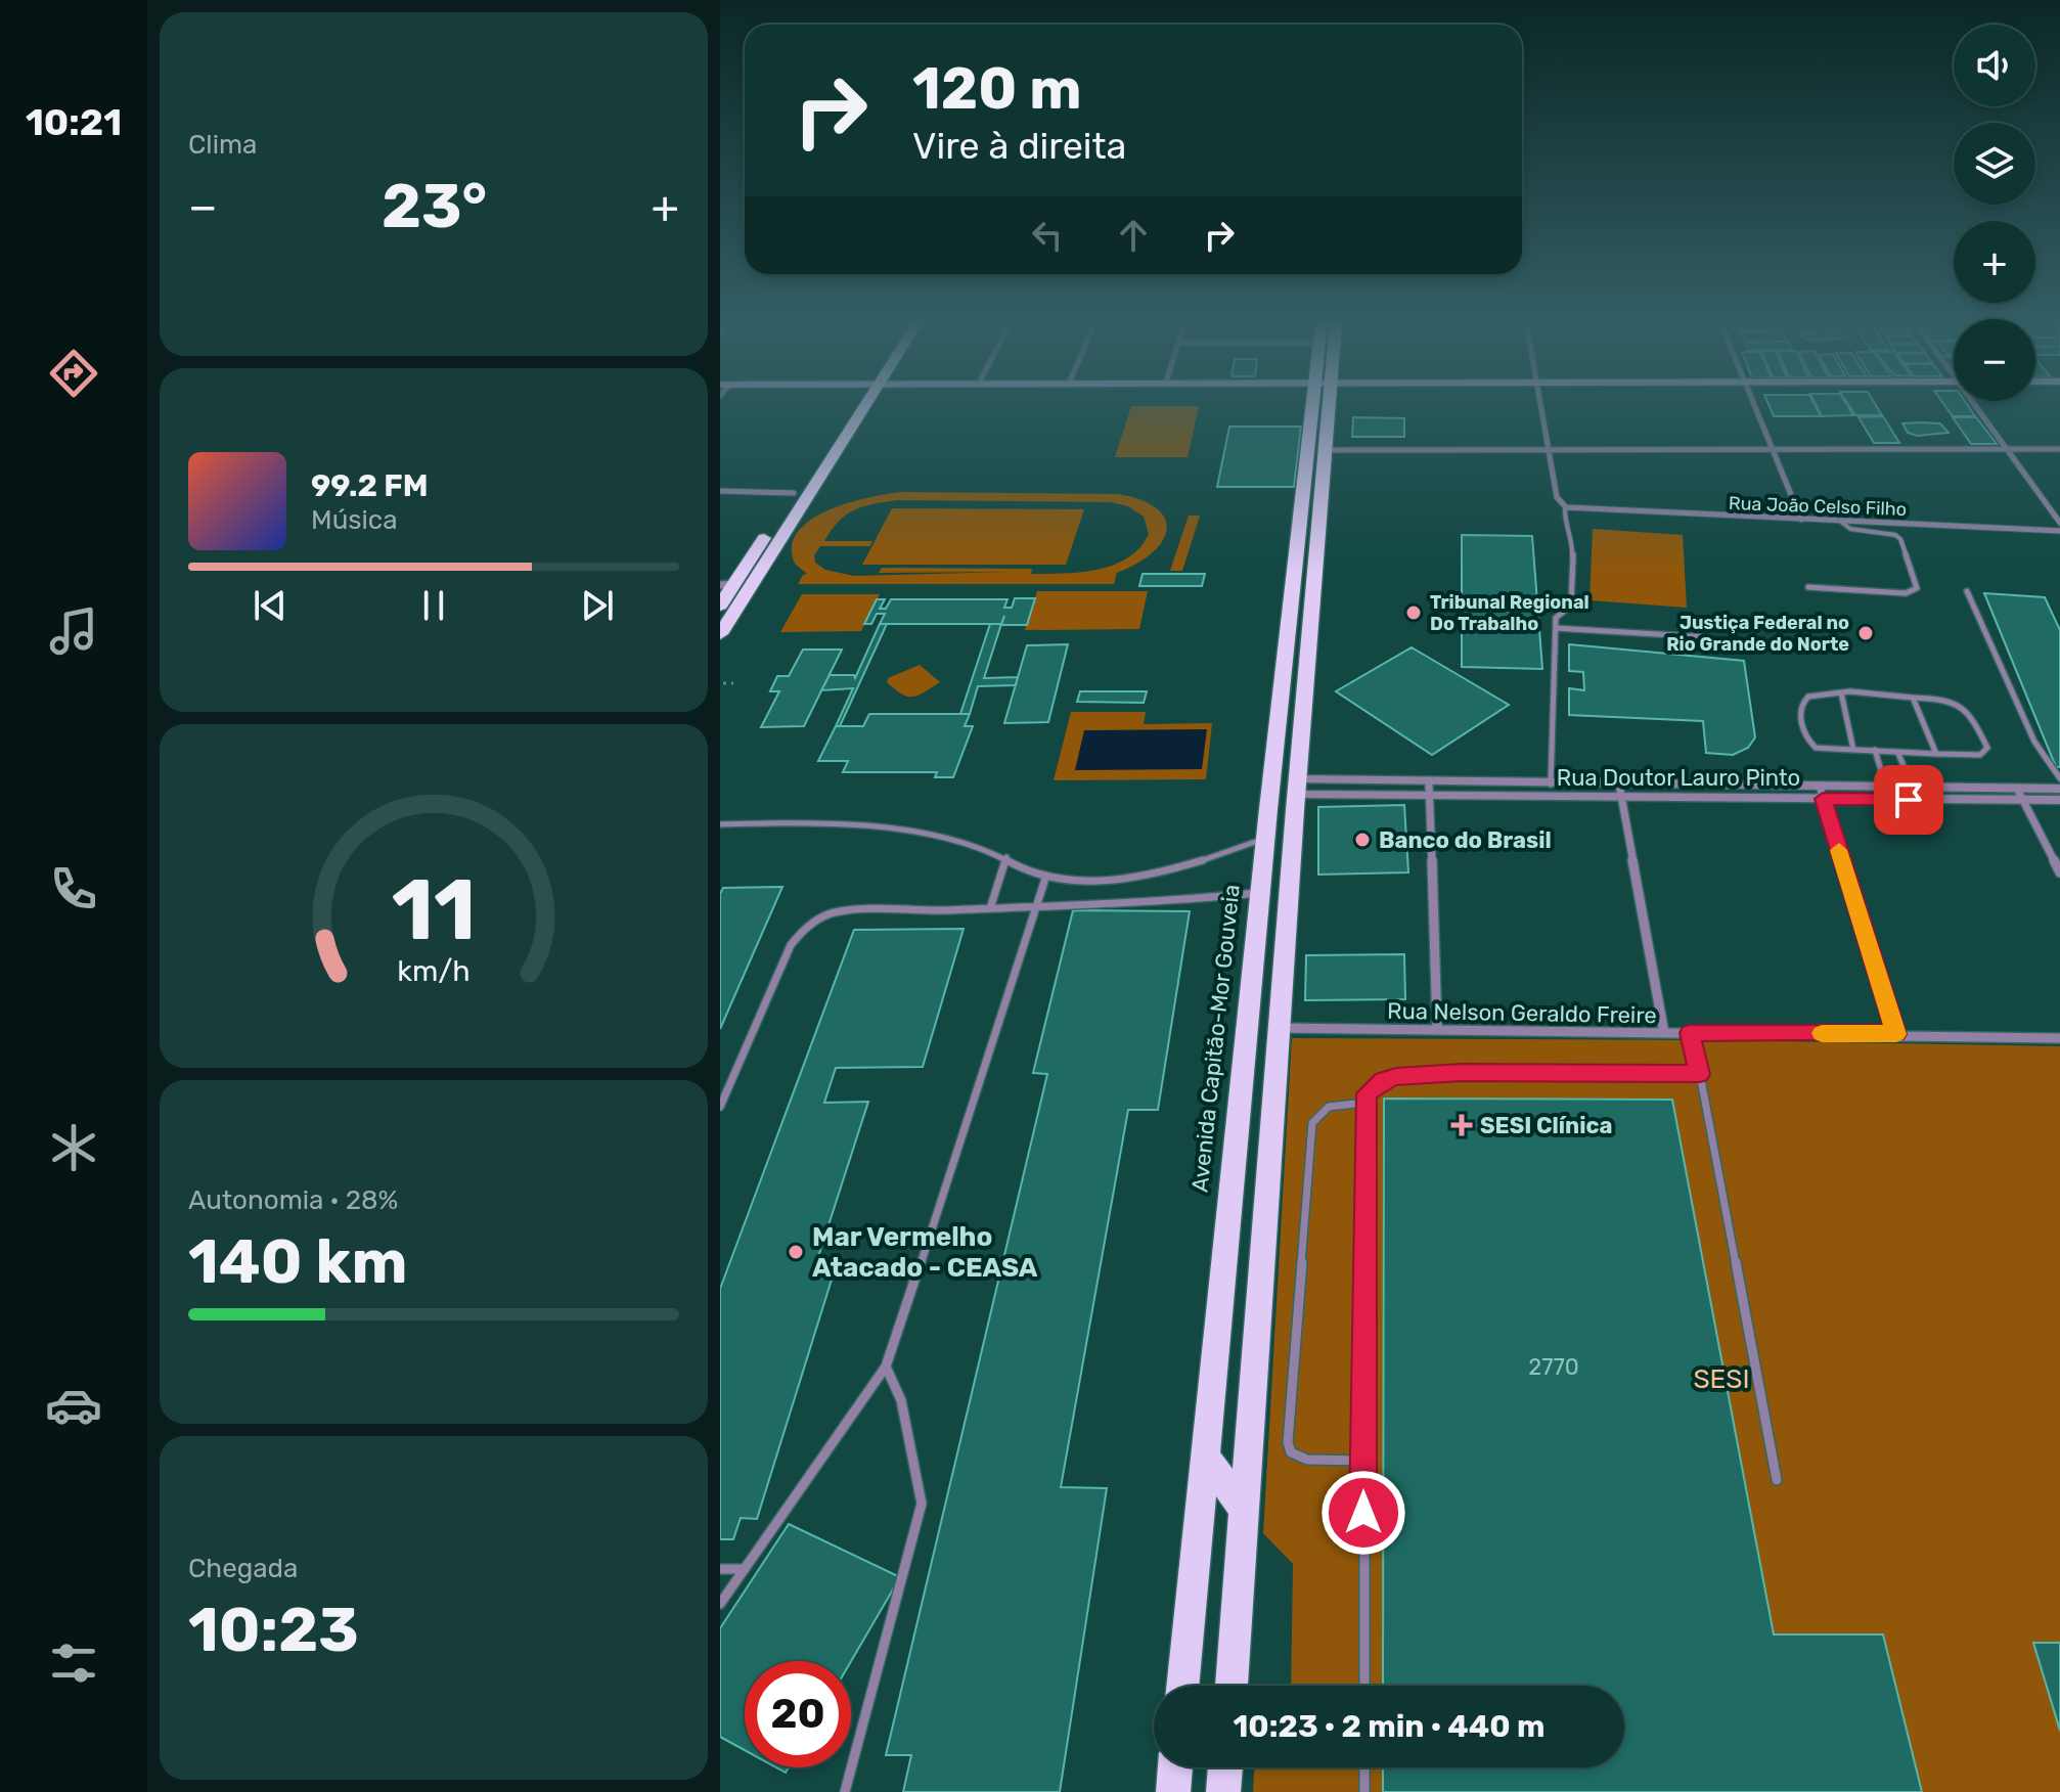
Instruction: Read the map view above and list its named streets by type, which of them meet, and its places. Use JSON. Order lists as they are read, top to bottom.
{
  "streets": {
    "main road": ["Avenida Capitão-Mor Gouveia"],
    "street": ["Rua João Celso Filho", "Rua Doutor Lauro Pinto", "Rua Nelson Geraldo Freire"]
  },
  "parks": ["SESI"],
  "places": {
    "other": [
      "Tribunal Regional Do Trabalho",
      "Justiça Federal no Rio Grande do Norte",
      "Banco do Brasil",
      "Mar Vermelho Atacado - CEASA"
    ],
    "health": ["SESI Clínica"]
  },
  "house_numbers": ["2770"],
  "page": {
    "tabs": "10:21",
    "tile": [
      "Clima",
      ["Autonomia · 28%", "140 km"],
      ["Chegada", "10:23"]
    ],
    "map_buttons": ["+", "−"],
    "turn": ["120 m", "Vire à direita"],
    "heat": ["−", "23°", "+"],
    "song": ["99.2 FM", "Música"],
    "limit": "20",
    "trip": "10:23 · 2 min · 440 m",
    "gauge": ["11", "km/h"]
  }
}
